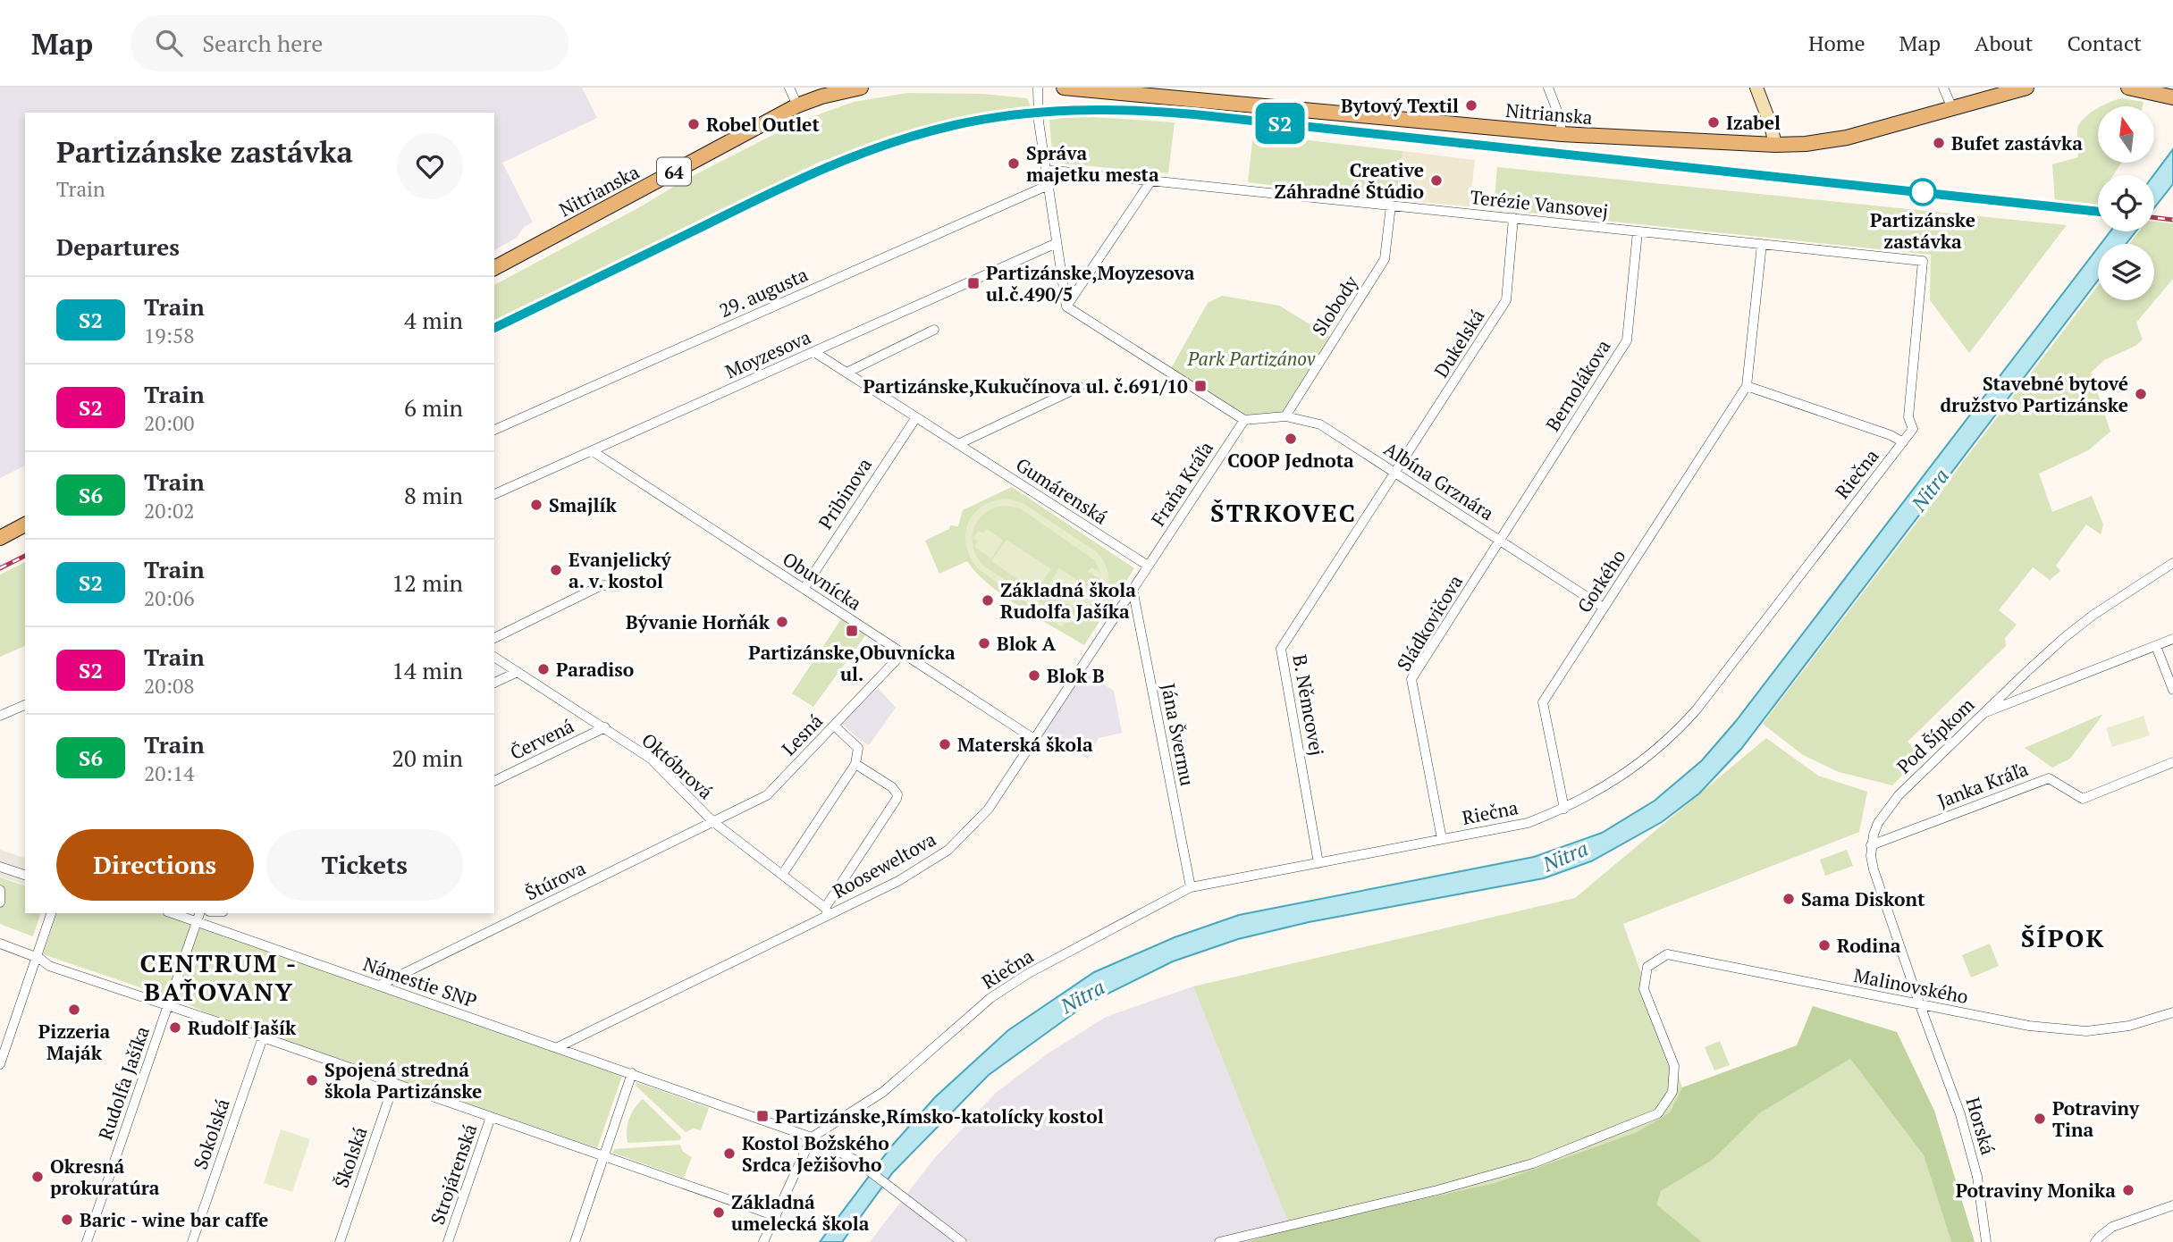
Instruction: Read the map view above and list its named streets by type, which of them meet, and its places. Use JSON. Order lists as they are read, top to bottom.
{
  "streets": {
    "main road": ["Nitrianska", "64"],
    "street": [
      "Terézie Vansovej",
      "29. augusta",
      "Slobody",
      "Dukelská",
      "Moyzesova",
      "Bernolákova",
      "Riečna",
      "Albína Grznára",
      "Fraňa Kráľa",
      "Gumárenská",
      "Pribinova",
      "Obuvnícka",
      "Gorkého",
      "Sládkovičova",
      "B. Němcovej",
      "Lesná",
      "Jána Švermu",
      "Pod Šípkom",
      "Červená",
      "Októbrová",
      "Janka Kráľa",
      "Rooseweltova",
      "Štúrova",
      "Námestie SNP",
      "Malinovského",
      "Rudolfa Jašíka",
      "Horská",
      "Sokolská",
      "Školská",
      "Strojárenská"
    ]
  },
  "crossings": [
    ["Terézie Vansovej", "Slobody"],
    ["Terézie Vansovej", "Dukelská"],
    ["Terézie Vansovej", "Bernolákova"],
    ["Terézie Vansovej", "Riečna"],
    ["Terézie Vansovej", "Gorkého"],
    ["Slobody", "Albína Grznára"],
    ["Dukelská", "Albína Grznára"],
    ["Dukelská", "B. Němcovej"],
    ["Moyzesova", "Gumárenská"],
    ["Moyzesova", "Obuvnícka"],
    ["Bernolákova", "Albína Grznára"],
    ["Bernolákova", "Sládkovičova"],
    ["Riečna", "Gorkého"],
    ["Riečna", "Sládkovičova"],
    ["Riečna", "B. Němcovej"],
    ["Riečna", "Jána Švermu"],
    ["Riečna", "Námestie SNP"],
    ["Albína Grznára", "Fraňa Kráľa"],
    ["Albína Grznára", "Gorkého"],
    ["Albína Grznára", "Sládkovičova"],
    ["Albína Grznára", "B. Němcovej"],
    ["Fraňa Kráľa", "Gumárenská"],
    ["Fraňa Kráľa", "Rooseweltova"],
    ["Gumárenská", "Pribinova"],
    ["Gumárenská", "Rooseweltova"],
    ["Pribinova", "Obuvnícka"],
    ["Obuvnícka", "Lesná"],
    ["Obuvnícka", "Rooseweltova"],
    ["Lesná", "Októbrová"],
    ["Lesná", "Štúrova"],
    ["Jána Švermu", "Rooseweltova"],
    ["Pod Šípkom", "Janka Kráľa"],
    ["Červená", "Októbrová"],
    ["Októbrová", "Rooseweltova"],
    ["Októbrová", "Štúrova"],
    ["Rooseweltova", "Námestie SNP"],
    ["Štúrova", "Námestie SNP"],
    ["Malinovského", "Horská"]
  ],
  "districts": ["ŠTRKOVEC", "ŠÍPOK", "CENTRUM - BAŤOVANY"],
  "water": ["Nitra"],
  "parks": ["Park Partizánov"],
  "places": {
    "other": [
      "Bytový Textil",
      "Izabel",
      "Robel Outlet",
      "Bufet zastávka",
      "Správa majetku mesta",
      "Creative Záhradné Štúdio",
      "Partizánske zastávka",
      "Stavebné bytové družstvo Partizánske",
      "COOP Jednota",
      "Smajlík",
      "Evanjelický a. v. kostol",
      "Základná škola Rudolfa Jašíka",
      "Bývanie Horňák",
      "Blok A",
      "Paradiso",
      "Blok B",
      "Materská škola",
      "Sama Diskont",
      "Rodina",
      "Pizzeria Maják",
      "Rudolf Jašík",
      "Spojená stredná škola Partizánske",
      "Potraviny Tina",
      "Kostol Božského Srdca Ježišovho",
      "Okresná prokuratúra",
      "Potraviny Monika",
      "Základná umelecká škola",
      "Baric - wine bar caffe"
    ],
    "transit": [
      "Partizánske,Moyzesova ul.č.490/5",
      "Partizánske,Kukučínova ul. č.691/10",
      "Partizánske,Obuvnícka ul.",
      "Partizánske,Rímsko-katolícky kostol"
    ]
  },
  "north": "top",
  "page": {
    "header": "Map",
    "search": "Search here",
    "nav": [
      "Home",
      "Map",
      "About",
      "Contact"
    ],
    "on_map": "S2",
    "heading": [
      ["Partizánske zastávka", "Train"],
      "Departures"
    ],
    "list": [
      {
        "mark": "S2",
        "name": "Train",
        "note": "19:58",
        "value": "4 min"
      },
      {
        "mark": "S2",
        "name": "Train",
        "note": "20:00",
        "value": "6 min"
      },
      {
        "mark": "S6",
        "name": "Train",
        "note": "20:02",
        "value": "8 min"
      },
      {
        "mark": "S2",
        "name": "Train",
        "note": "20:06",
        "value": "12 min"
      },
      {
        "mark": "S2",
        "name": "Train",
        "note": "20:08",
        "value": "14 min"
      },
      {
        "mark": "S6",
        "name": "Train",
        "note": "20:14",
        "value": "20 min"
      }
    ],
    "buttons": ["Directions", "Tickets"]
  }
}
